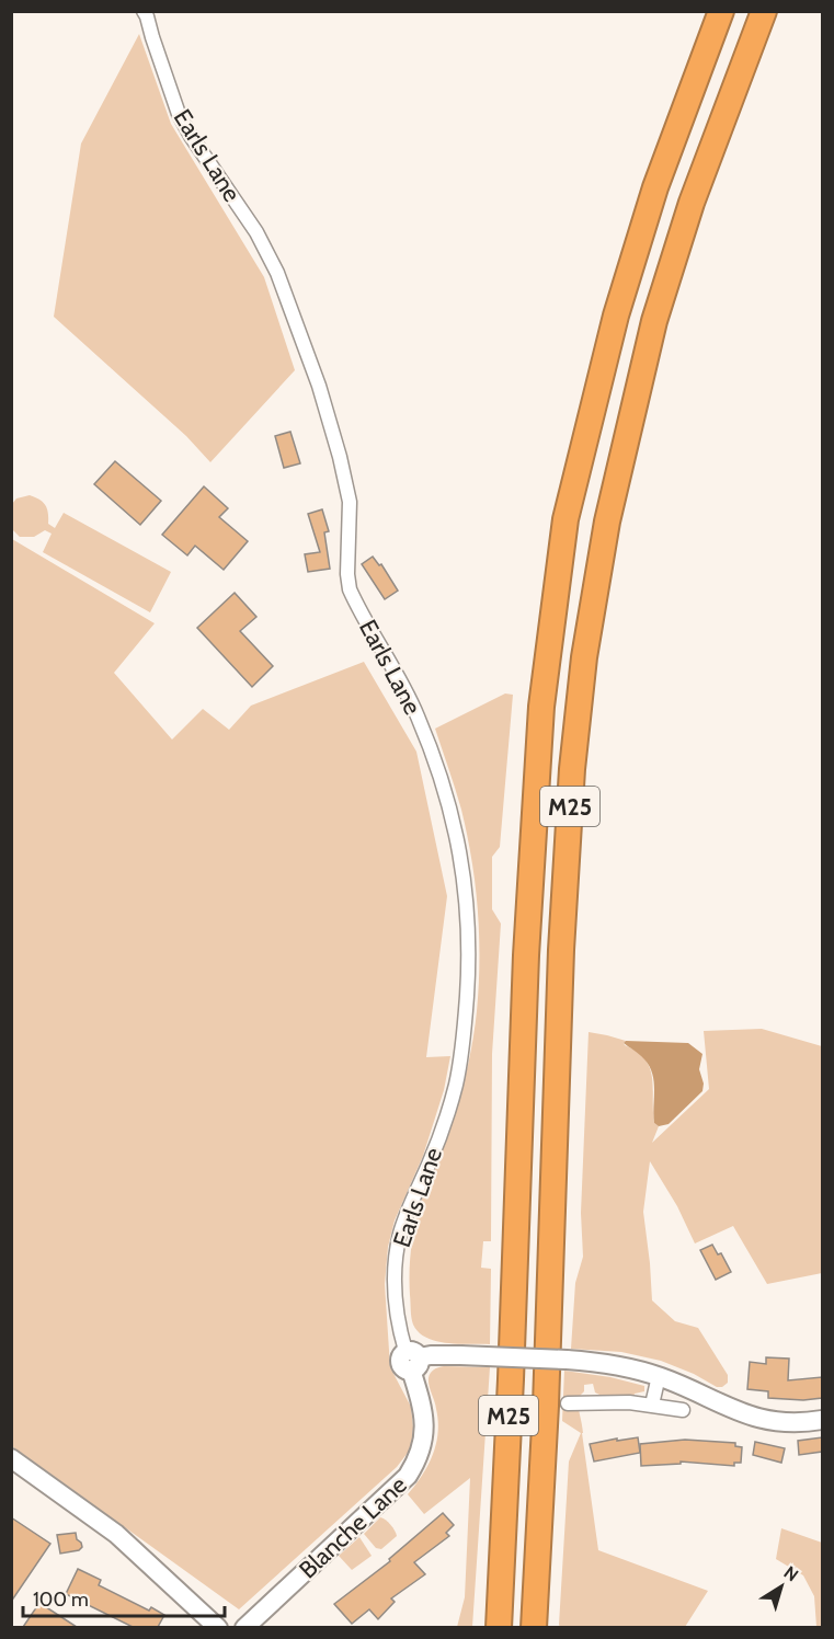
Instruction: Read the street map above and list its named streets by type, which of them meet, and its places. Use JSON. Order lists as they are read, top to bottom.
{
  "streets": {
    "highway": ["M25"],
    "street": ["Earls Lane", "Blanche Lane"]
  },
  "crossings": [
    ["Earls Lane", "Blanche Lane"]
  ],
  "scale_bar": "100 m",
  "north": "top right"
}
